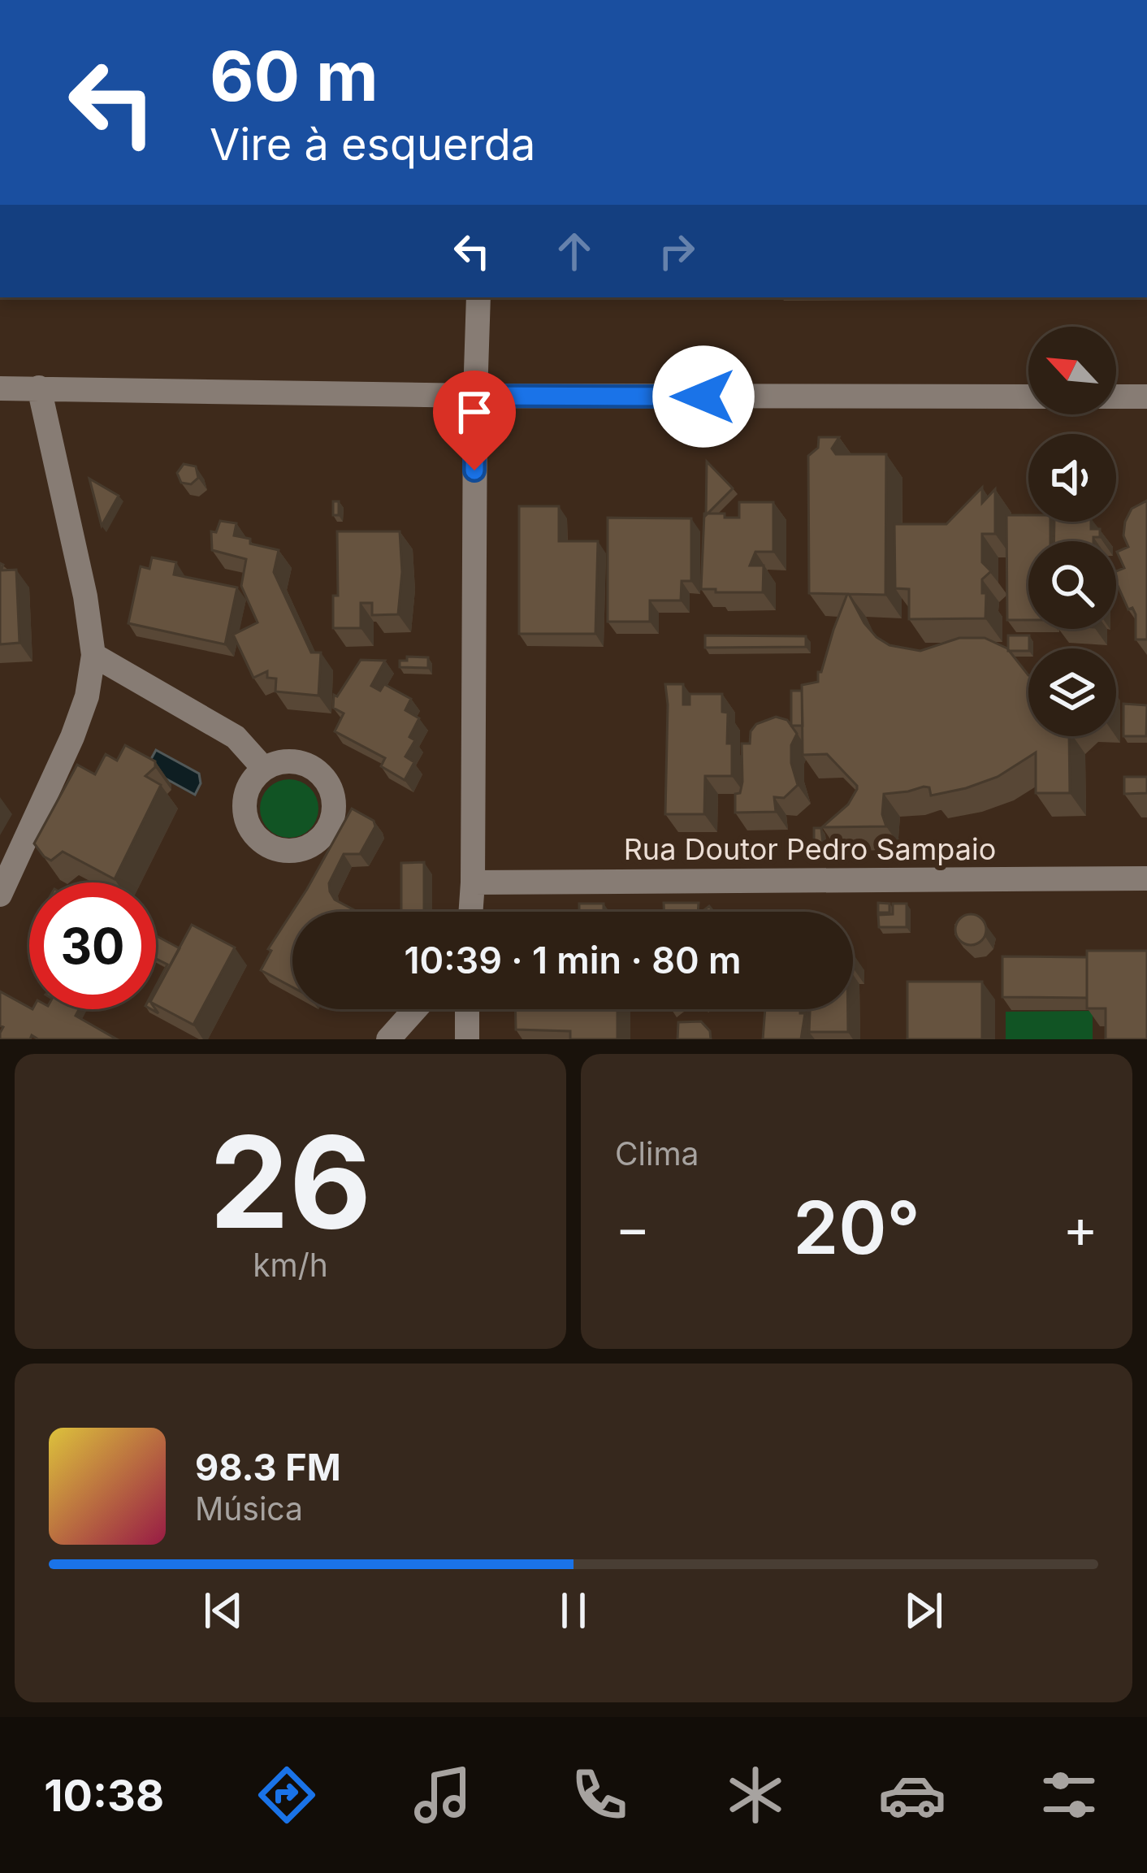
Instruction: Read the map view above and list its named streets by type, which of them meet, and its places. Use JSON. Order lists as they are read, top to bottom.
{
  "streets": {
    "street": ["Rua Doutor Pedro Sampaio"]
  },
  "north": "top left",
  "page": {
    "turn": ["60 m", "Vire à esquerda"],
    "limit": "30",
    "trip": "10:39 · 1 min · 80 m",
    "tile": [
      ["26", "km/h"],
      "Clima"
    ],
    "heat": ["−", "20°", "+"],
    "song": ["98.3 FM", "Música"],
    "tabs": "10:38"
  }
}
